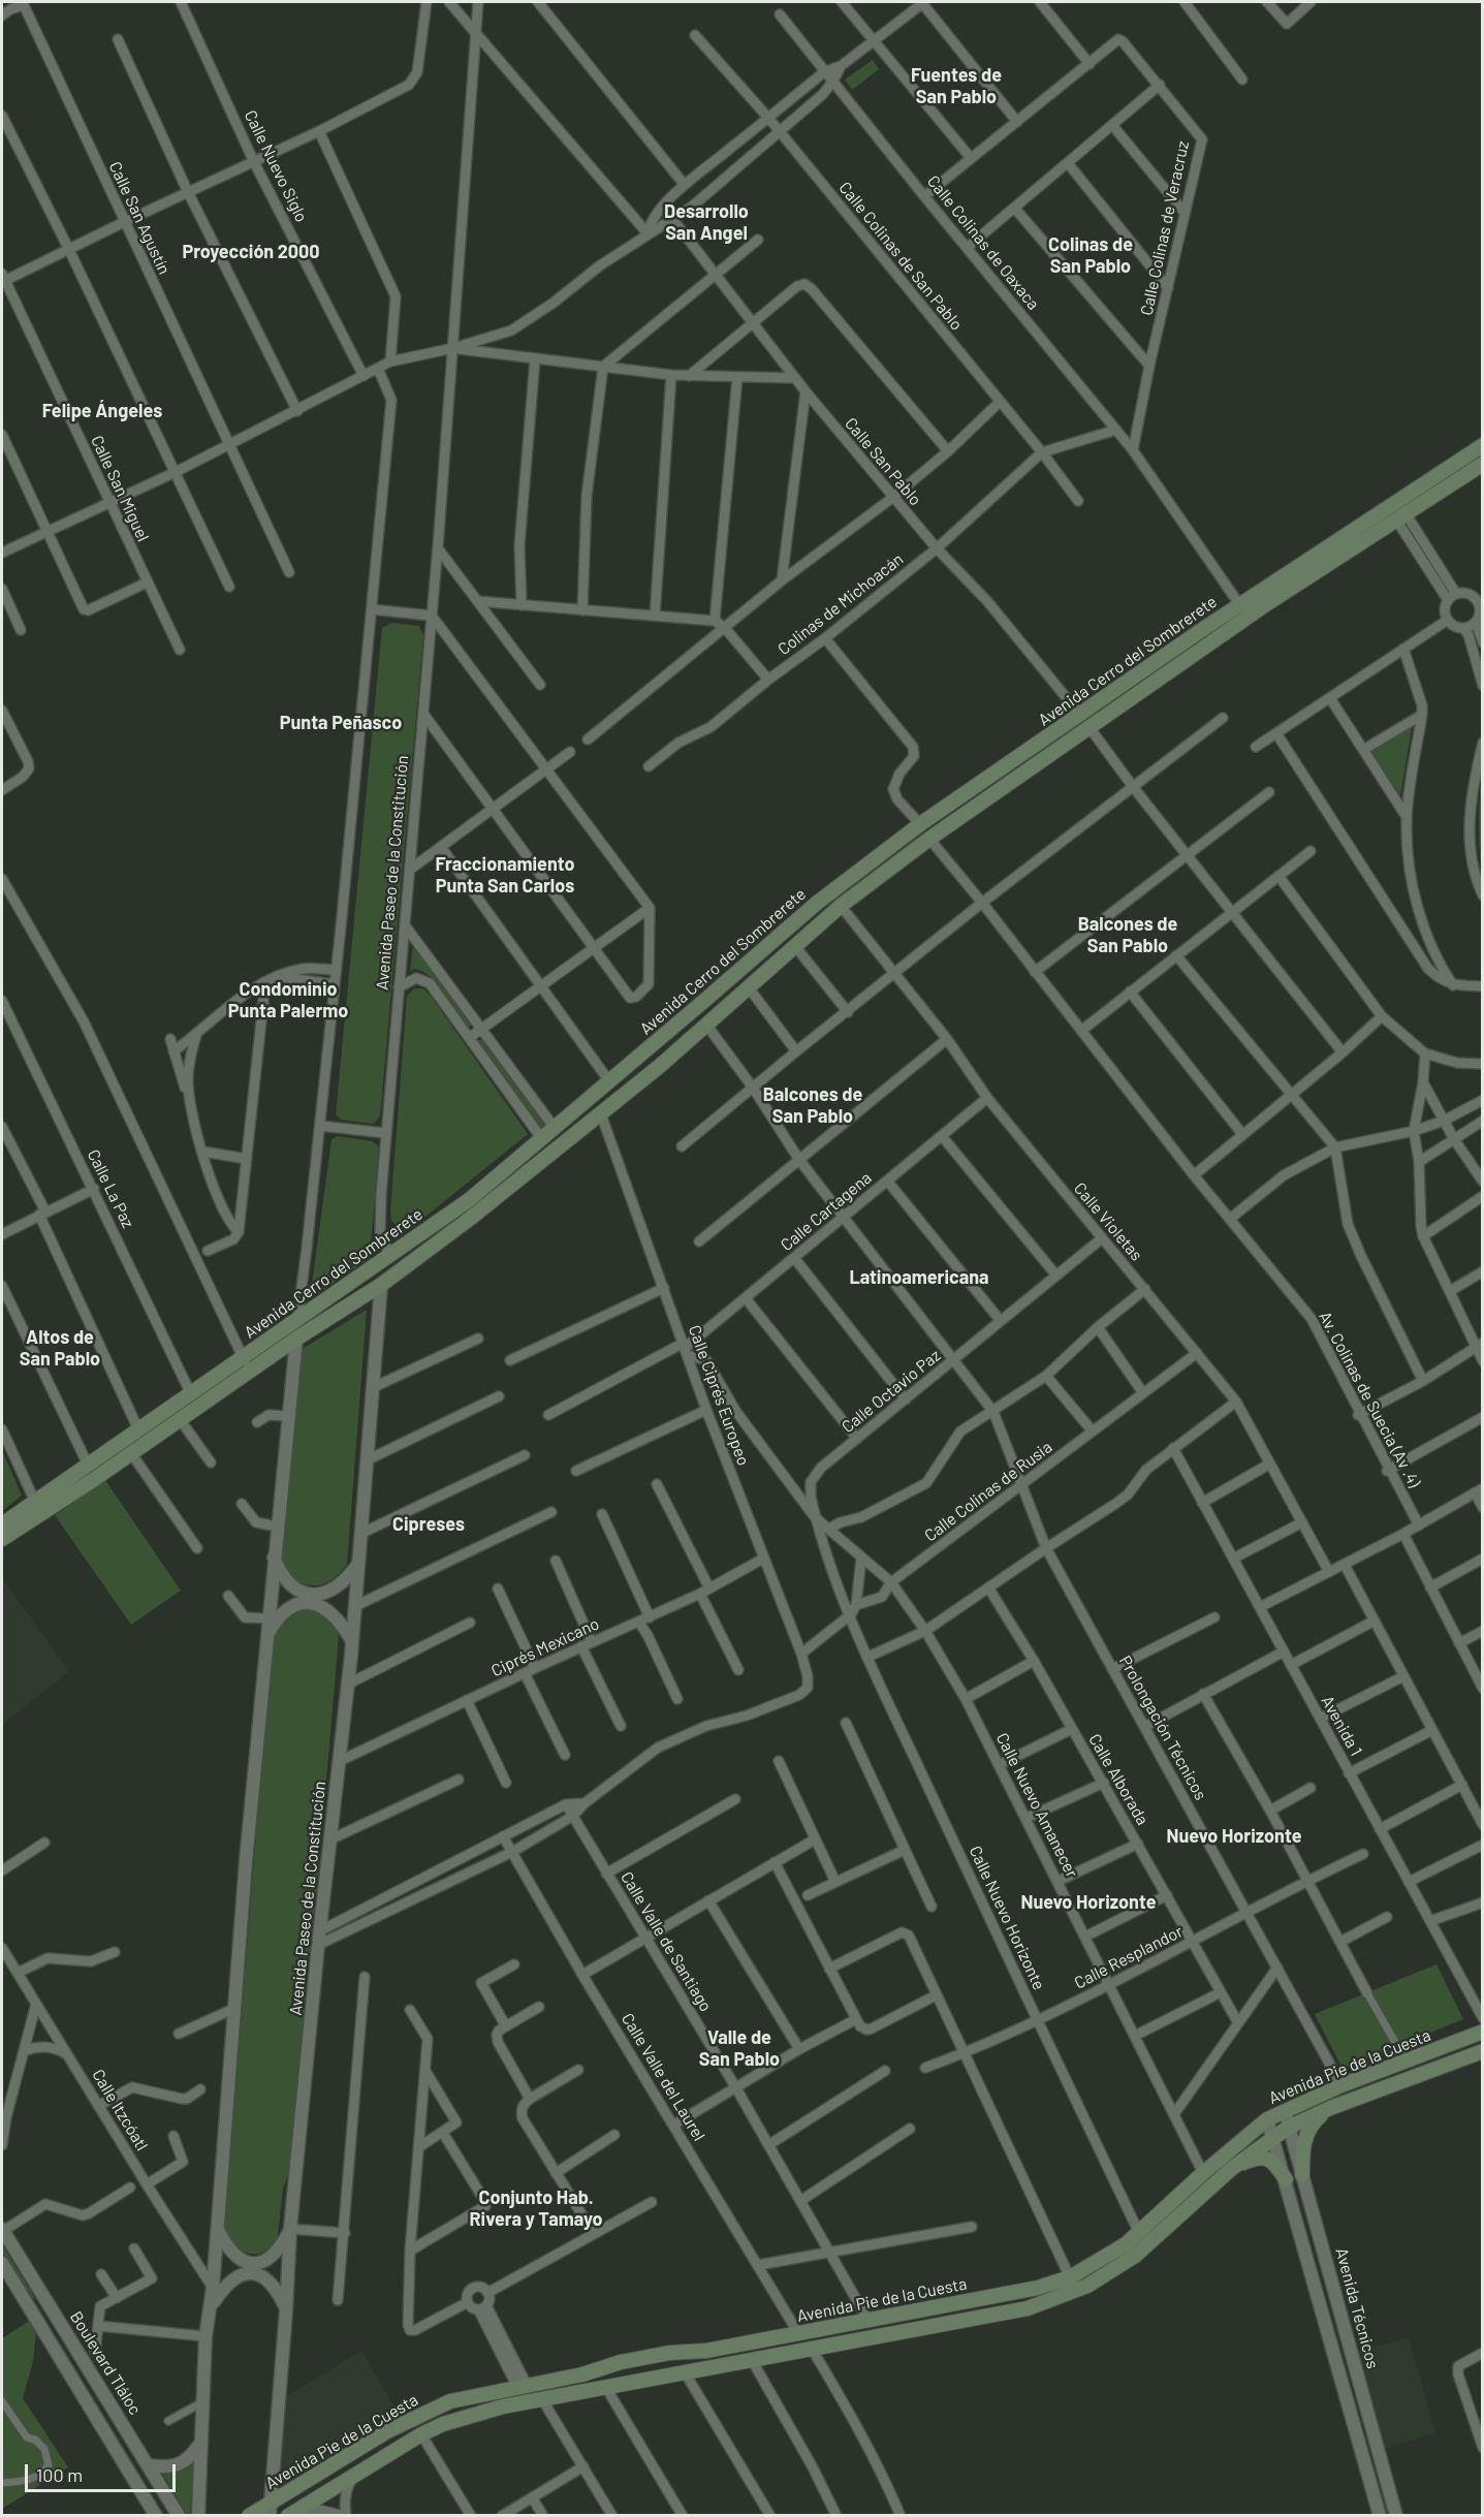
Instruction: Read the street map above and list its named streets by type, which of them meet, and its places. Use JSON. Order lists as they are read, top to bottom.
{
  "streets": {
    "main road": ["Avenida Cerro del Sombrerete", "Avenida Pie de la Cuesta"],
    "street": [
      "Calle Nuevo Siglo",
      "Calle San Agustín",
      "Calle Colinas de Veracruz",
      "Calle Colinas de Oaxaca",
      "Calle Colinas de San Pablo",
      "Calle San Pablo",
      "Calle San Miguel",
      "Colinas de Michoacán",
      "Avenida Paseo de la Constitución",
      "Calle La Paz",
      "Calle Cartagena",
      "Calle Violetas",
      "Calle Octavio Paz",
      "Calle Ciprés Europeo",
      "Av. Colinas de Suecia (Av .4)",
      "Calle Colinas de Rusia",
      "Ciprés Mexicano",
      "Avenida 1",
      "Prolongación Técnicos",
      "Calle Alborada",
      "Calle Nuevo Amanecer",
      "Calle Nuevo Horizonte",
      "Calle Valle de Santiago",
      "Calle Resplandor",
      "Calle Valle del Laurel",
      "Calle Itzcóatl",
      "Avenida Técnicos",
      "Boulevard Tláloc"
    ]
  },
  "crossings": [
    ["Calle Colinas de Veracruz", "Calle Colinas de Oaxaca"],
    ["Calle Colinas de Oaxaca", "Avenida Cerro del Sombrerete"],
    ["Calle Colinas de San Pablo", "Colinas de Michoacán"],
    ["Calle San Pablo", "Colinas de Michoacán"],
    ["Calle San Pablo", "Avenida Cerro del Sombrerete"],
    ["Avenida Cerro del Sombrerete", "Avenida Paseo de la Constitución"],
    ["Avenida Cerro del Sombrerete", "Calle La Paz"],
    ["Avenida Cerro del Sombrerete", "Calle Violetas"],
    ["Avenida Cerro del Sombrerete", "Calle Ciprés Europeo"],
    ["Avenida Cerro del Sombrerete", "Av. Colinas de Suecia (Av .4)"],
    ["Avenida Cerro del Sombrerete", "Prolongación Técnicos"],
    ["Avenida Paseo de la Constitución", "Ciprés Mexicano"],
    ["Avenida Paseo de la Constitución", "Avenida Pie de la Cuesta"],
    ["Calle Cartagena", "Calle Violetas"],
    ["Calle Cartagena", "Calle Ciprés Europeo"],
    ["Calle Cartagena", "Prolongación Técnicos"],
    ["Calle Violetas", "Calle Octavio Paz"],
    ["Calle Violetas", "Calle Colinas de Rusia"],
    ["Calle Octavio Paz", "Prolongación Técnicos"],
    ["Calle Octavio Paz", "Calle Nuevo Amanecer"],
    ["Calle Octavio Paz", "Calle Nuevo Horizonte"],
    ["Calle Ciprés Europeo", "Ciprés Mexicano"],
    ["Calle Colinas de Rusia", "Prolongación Técnicos"],
    ["Calle Colinas de Rusia", "Calle Nuevo Amanecer"],
    ["Prolongación Técnicos", "Calle Resplandor"],
    ["Prolongación Técnicos", "Avenida Pie de la Cuesta"],
    ["Calle Alborada", "Calle Resplandor"],
    ["Calle Nuevo Amanecer", "Calle Resplandor"],
    ["Calle Nuevo Amanecer", "Avenida Pie de la Cuesta"],
    ["Calle Nuevo Horizonte", "Calle Resplandor"],
    ["Calle Nuevo Horizonte", "Avenida Pie de la Cuesta"],
    ["Calle Valle de Santiago", "Avenida Pie de la Cuesta"],
    ["Avenida Pie de la Cuesta", "Calle Valle del Laurel"],
    ["Avenida Pie de la Cuesta", "Avenida Técnicos"]
  ],
  "districts": [
    "Fuentes de San Pablo",
    "Desarrollo San Angel",
    "Colinas de San Pablo",
    "Proyección 2000",
    "Felipe Ángeles",
    "Punta Peñasco",
    "Fraccionamiento Punta San Carlos",
    "Balcones de San Pablo",
    "Condominio Punta Palermo",
    "Balcones de San Pablo",
    "Latinoamericana",
    "Altos de San Pablo",
    "Cipreses",
    "Nuevo Horizonte",
    "Nuevo Horizonte",
    "Valle de San Pablo",
    "Conjunto Hab. Rivera y Tamayo"
  ],
  "scale_bar": "100 m"
}
